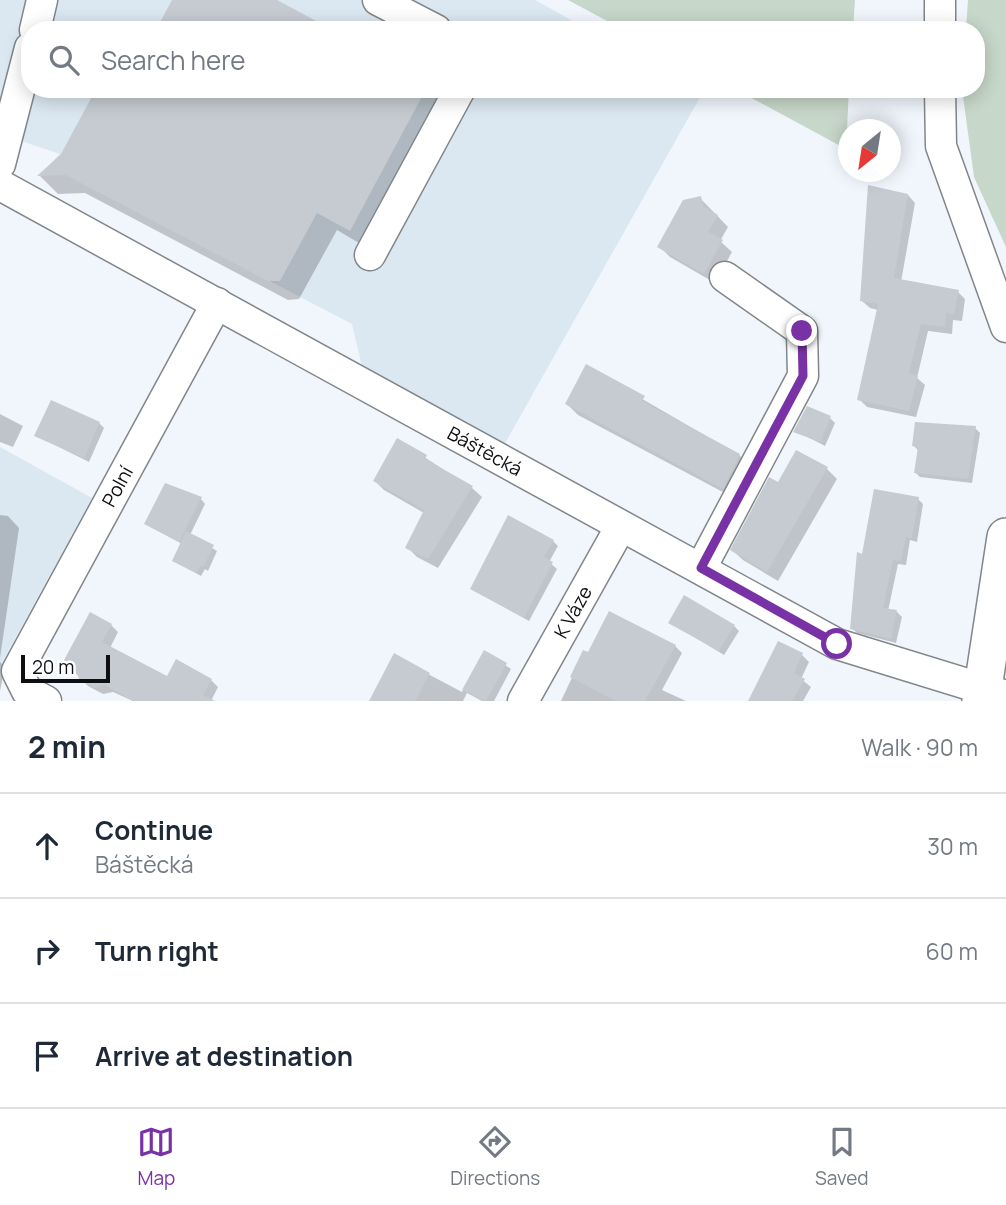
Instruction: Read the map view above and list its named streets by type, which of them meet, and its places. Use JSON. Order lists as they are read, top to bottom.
{
  "streets": {
    "street": ["Báštěcká", "Polní", "K Váze"]
  },
  "crossings": [
    ["Báštěcká", "Polní"],
    ["Báštěcká", "K Váze"]
  ],
  "scale_bar": "20 m",
  "north": "bottom left",
  "page": {
    "search": "Search here",
    "scale": "20 m",
    "heading": ["2 min", "Walk · 90 m"],
    "list": [
      ["Continue", "Báštěcká", "30 m"],
      ["Turn right", "60 m"],
      "Arrive at destination"
    ],
    "nav": ["Map", "Directions", "Saved"]
  }
}
